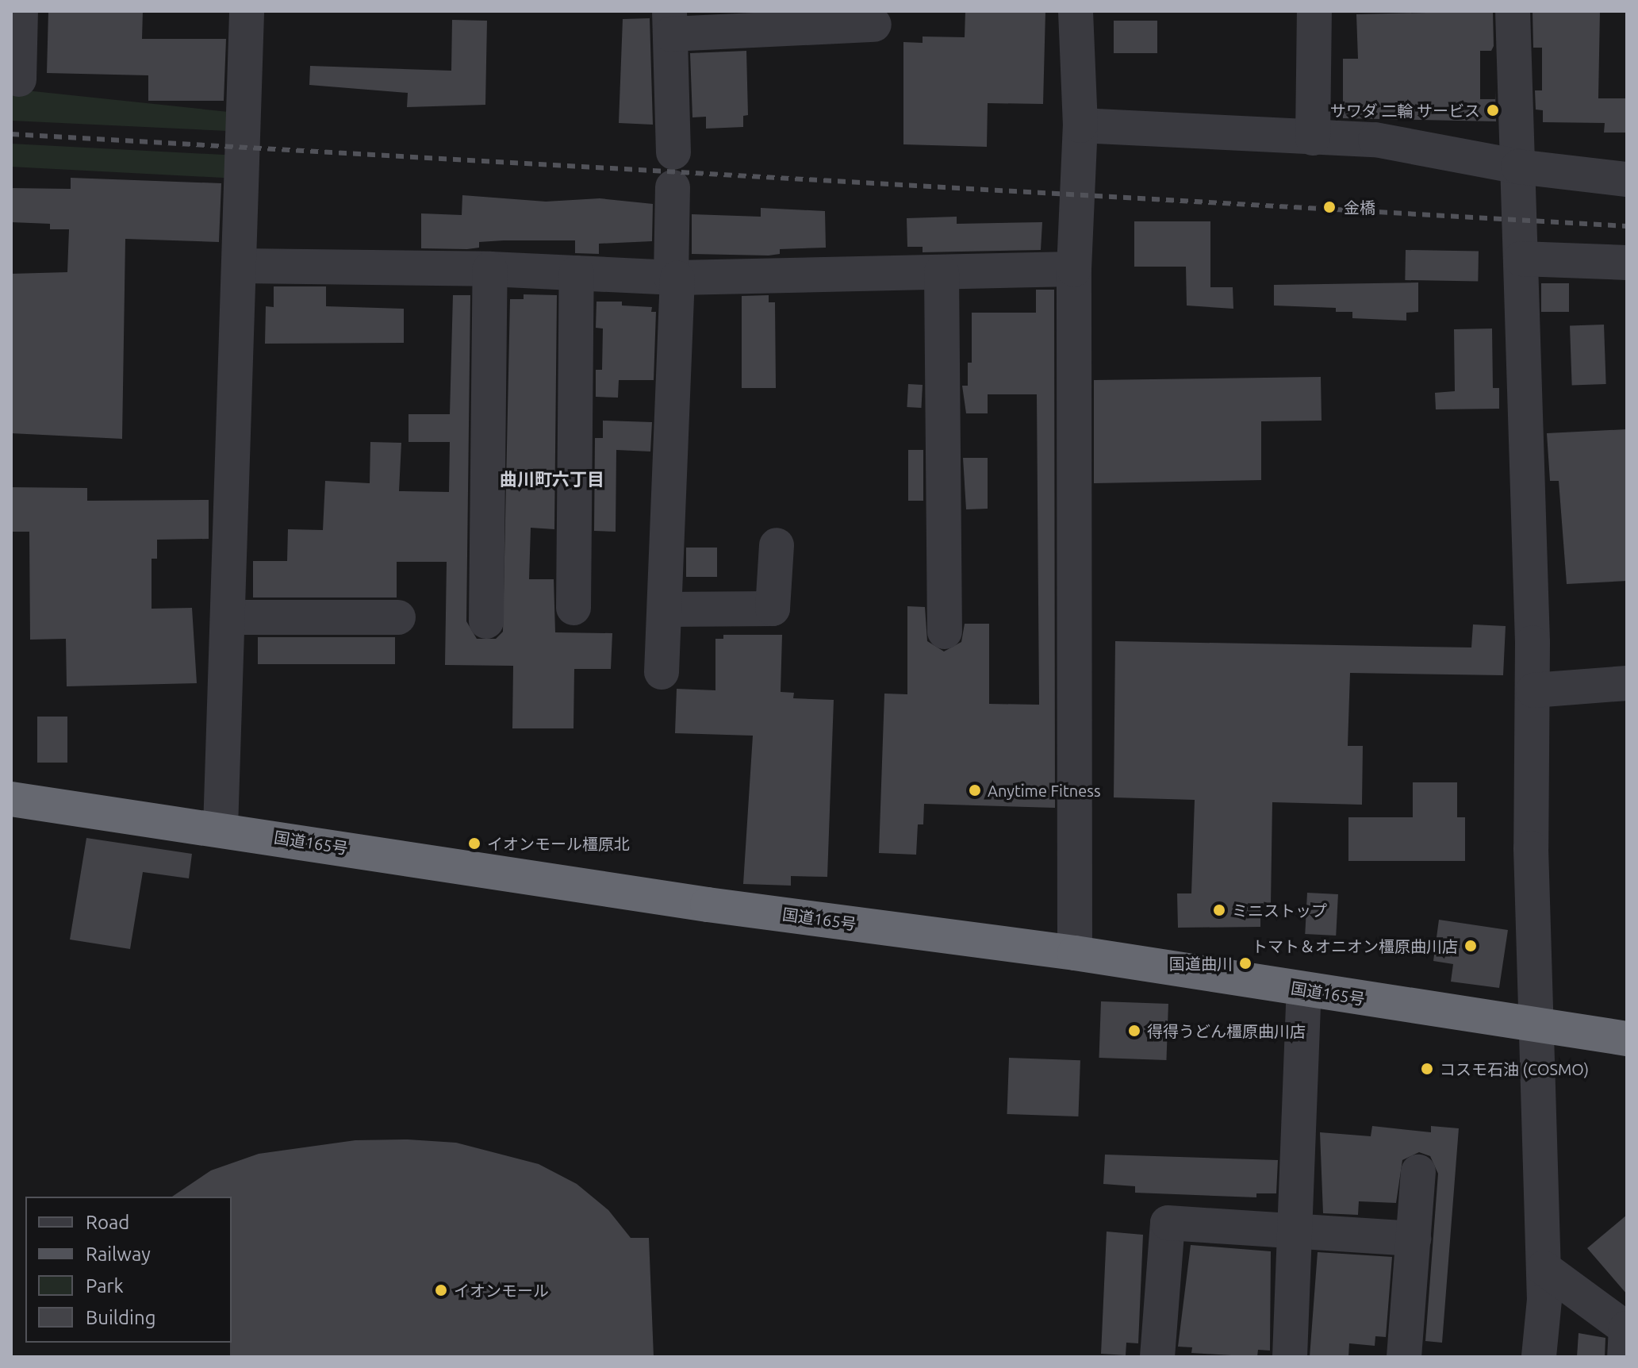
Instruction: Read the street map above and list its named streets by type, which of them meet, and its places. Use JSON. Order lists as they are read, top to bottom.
{
  "streets": {
    "highway": ["国道165号"]
  },
  "districts": ["曲川町六丁目"],
  "places": [
    "サワダ 二輪 サービス",
    "金橋",
    "Anytime Fitness",
    "イオンモール橿原北",
    "ミニストップ",
    "トマト＆オニオン橿原曲川店",
    "国道曲川",
    "得得うどん橿原曲川店",
    "コスモ石油 (COSMO)",
    "イオンモール"
  ],
  "legend": [
    "Road",
    "Railway",
    "Park",
    "Building"
  ]
}
